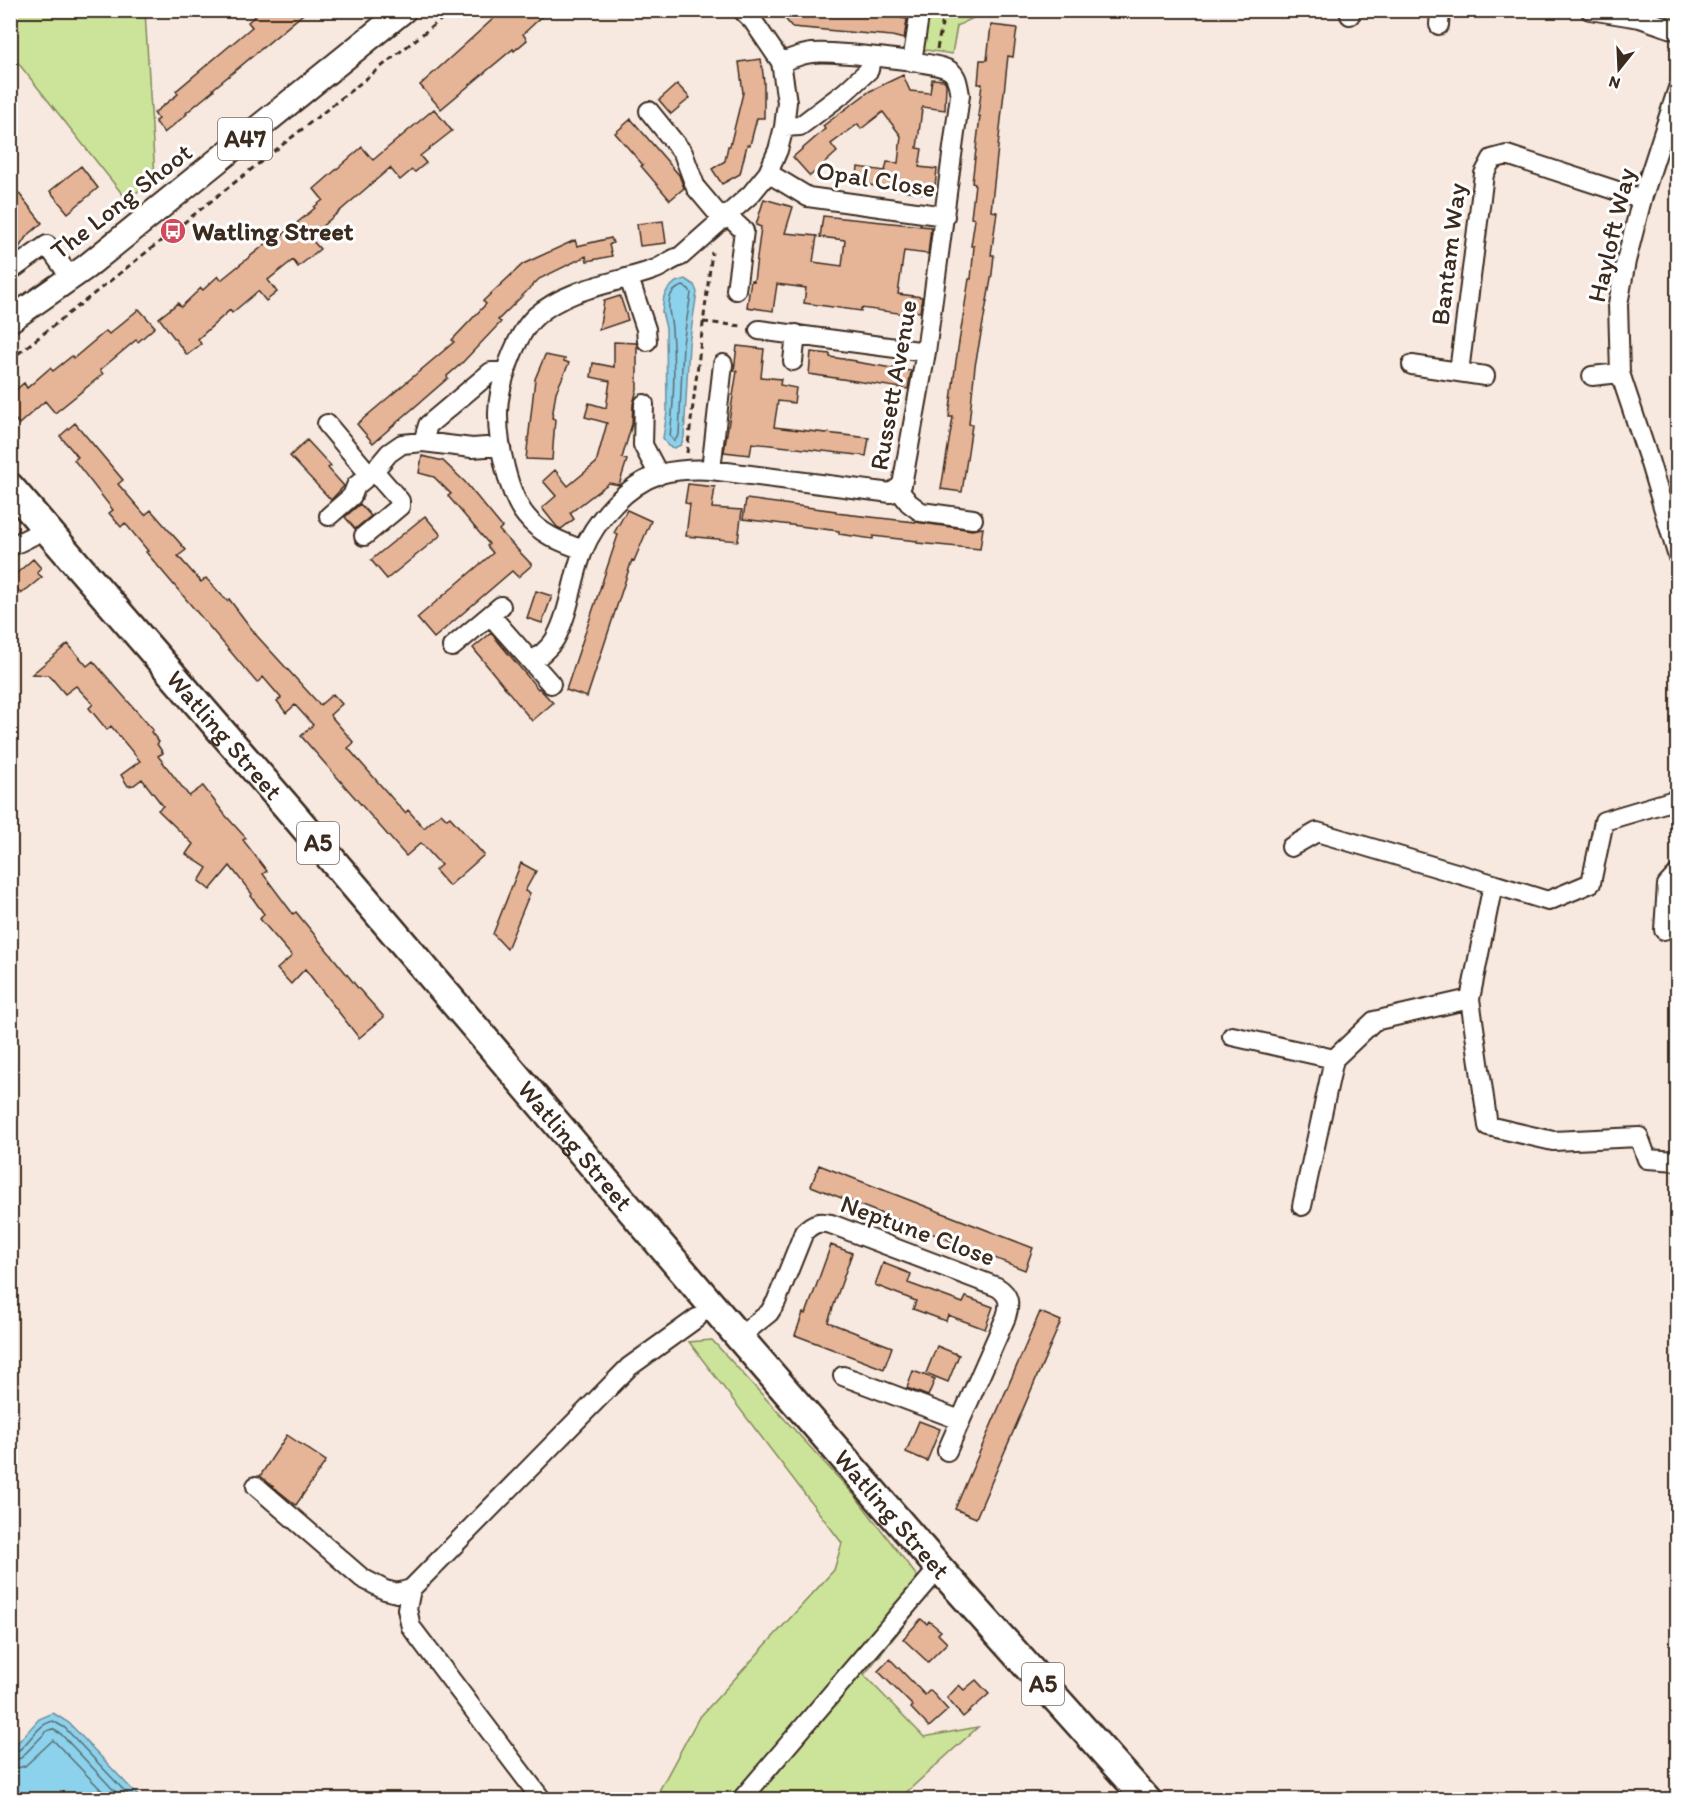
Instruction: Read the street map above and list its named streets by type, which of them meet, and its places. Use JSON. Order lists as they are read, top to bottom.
{
  "streets": {
    "highway": ["Watling Street", "A5"],
    "main road": ["A47", "The Long Shoot"],
    "street": [
      "Opal Close",
      "Hayloft Way",
      "Bantam Way",
      "Russett Avenue",
      "Neptune Close"
    ]
  },
  "crossings": [
    ["Opal Close", "Russett Avenue"],
    ["Hayloft Way", "Bantam Way"],
    ["Watling Street", "Neptune Close"]
  ],
  "places": {
    "bus stop": ["Watling Street"]
  },
  "north": "bottom"
}
